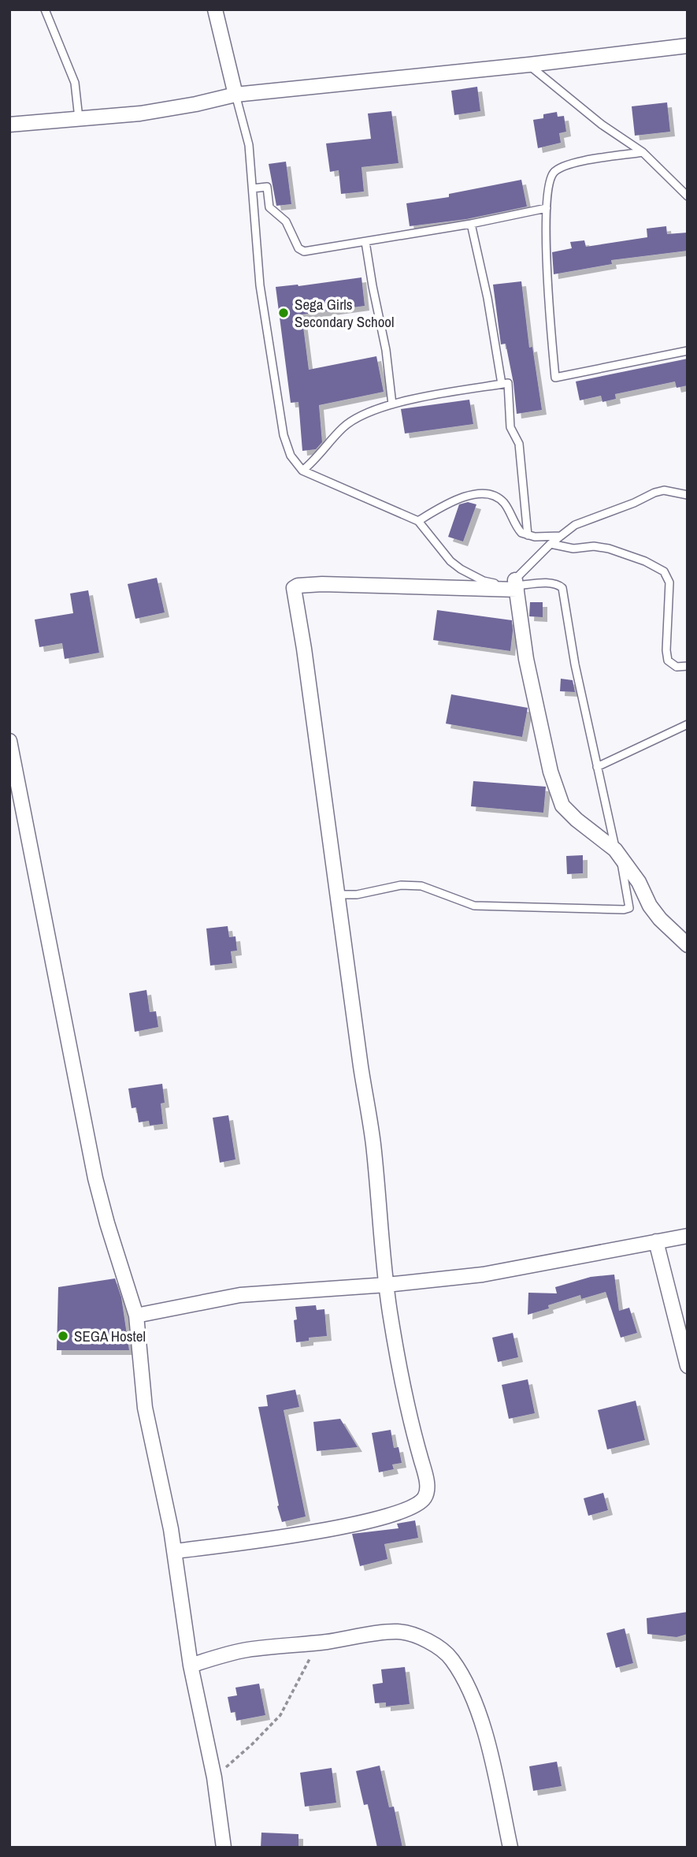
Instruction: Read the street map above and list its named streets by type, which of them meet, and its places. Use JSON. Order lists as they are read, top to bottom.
{
  "places": ["Sega Girls Secondary School", "SEGA Hostel"]
}
